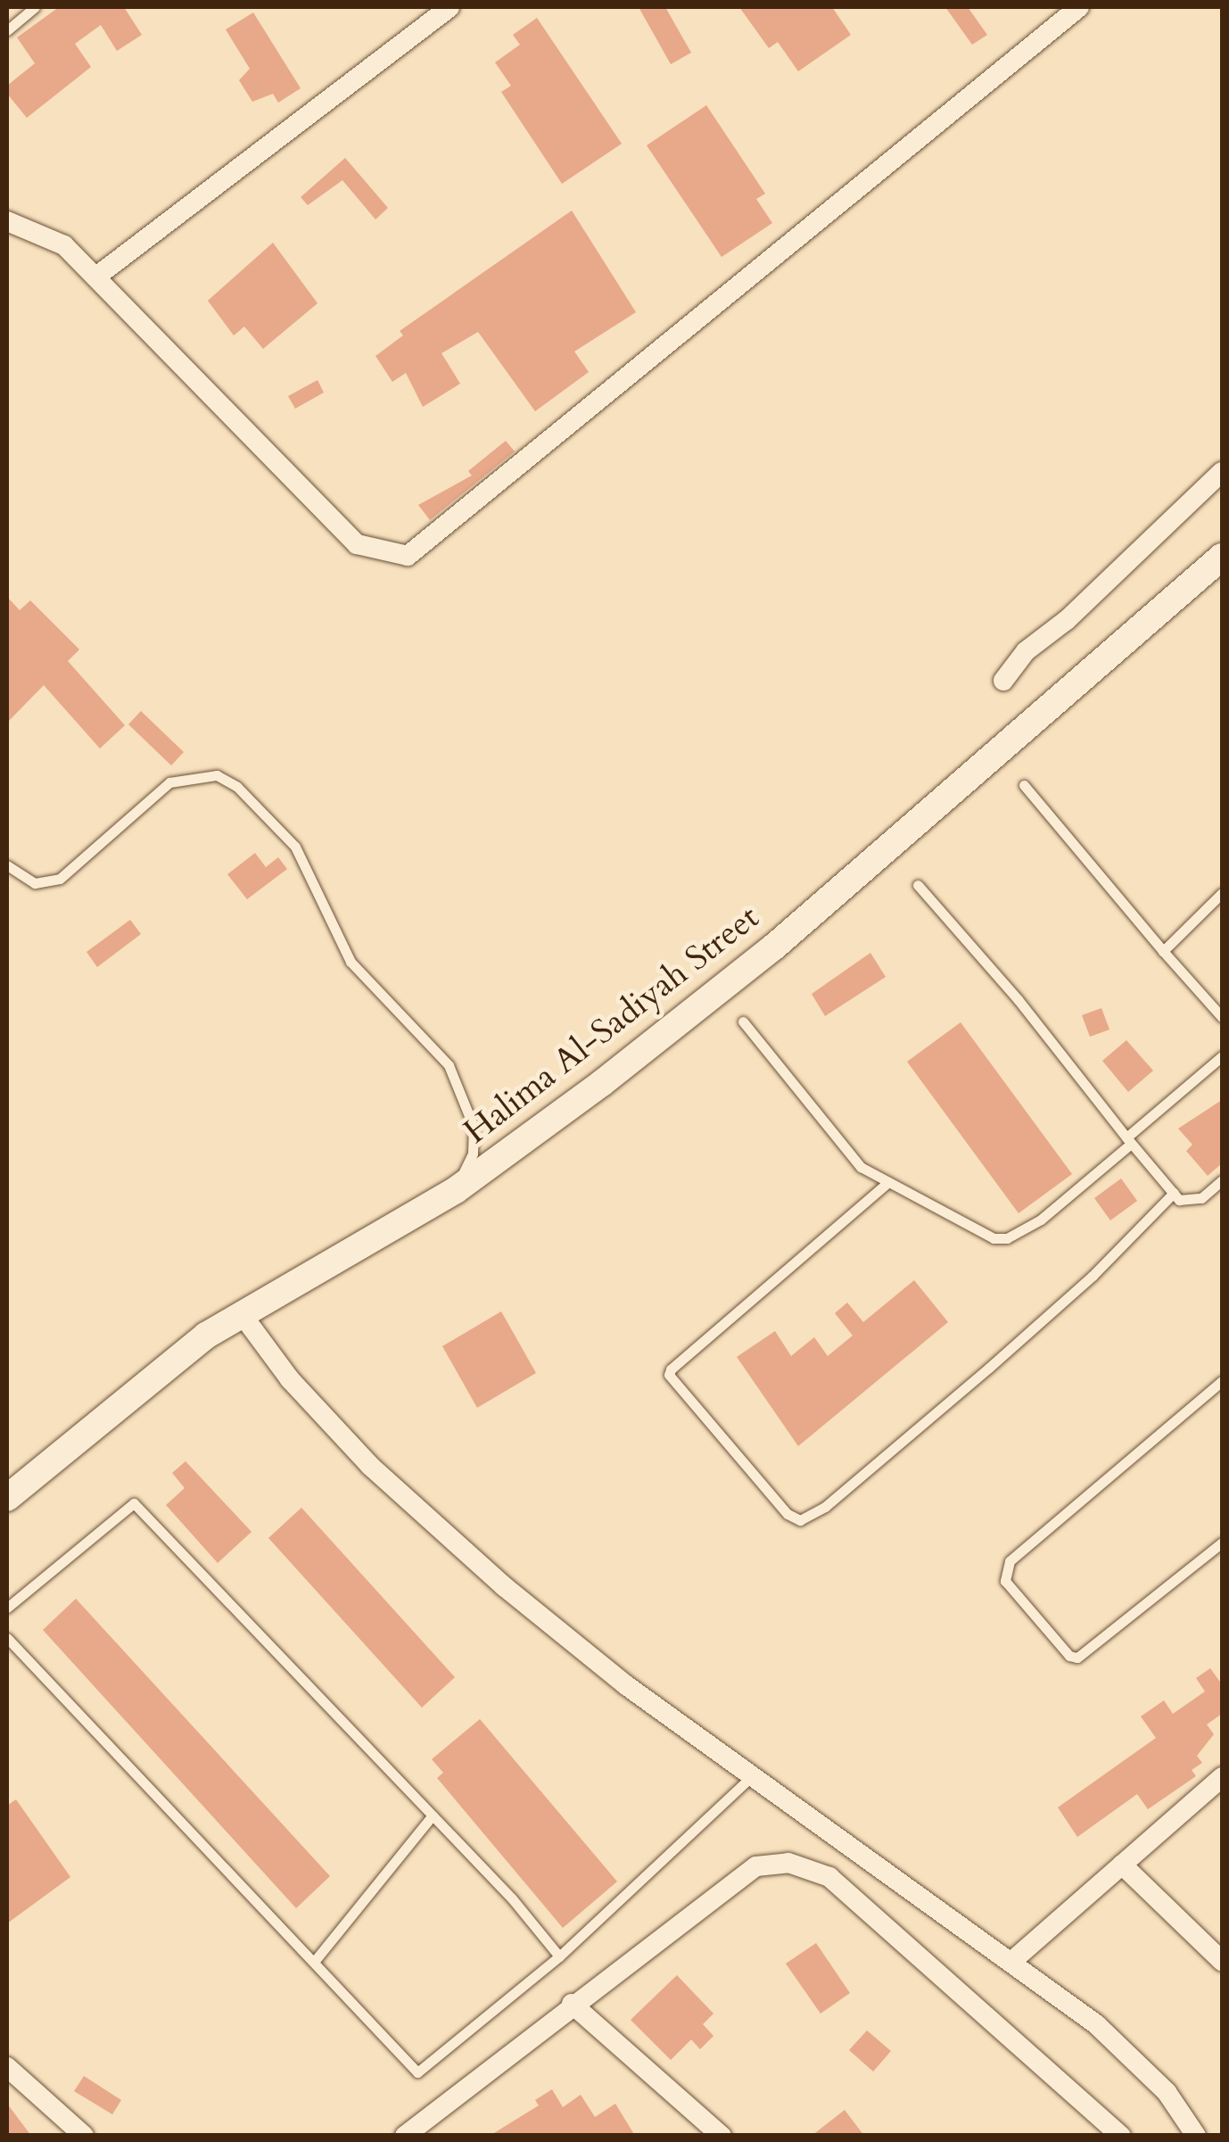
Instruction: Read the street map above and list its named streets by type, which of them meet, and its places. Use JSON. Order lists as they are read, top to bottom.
{
  "streets": {
    "street": ["Halima Al-Sadiyah Street"]
  }
}
